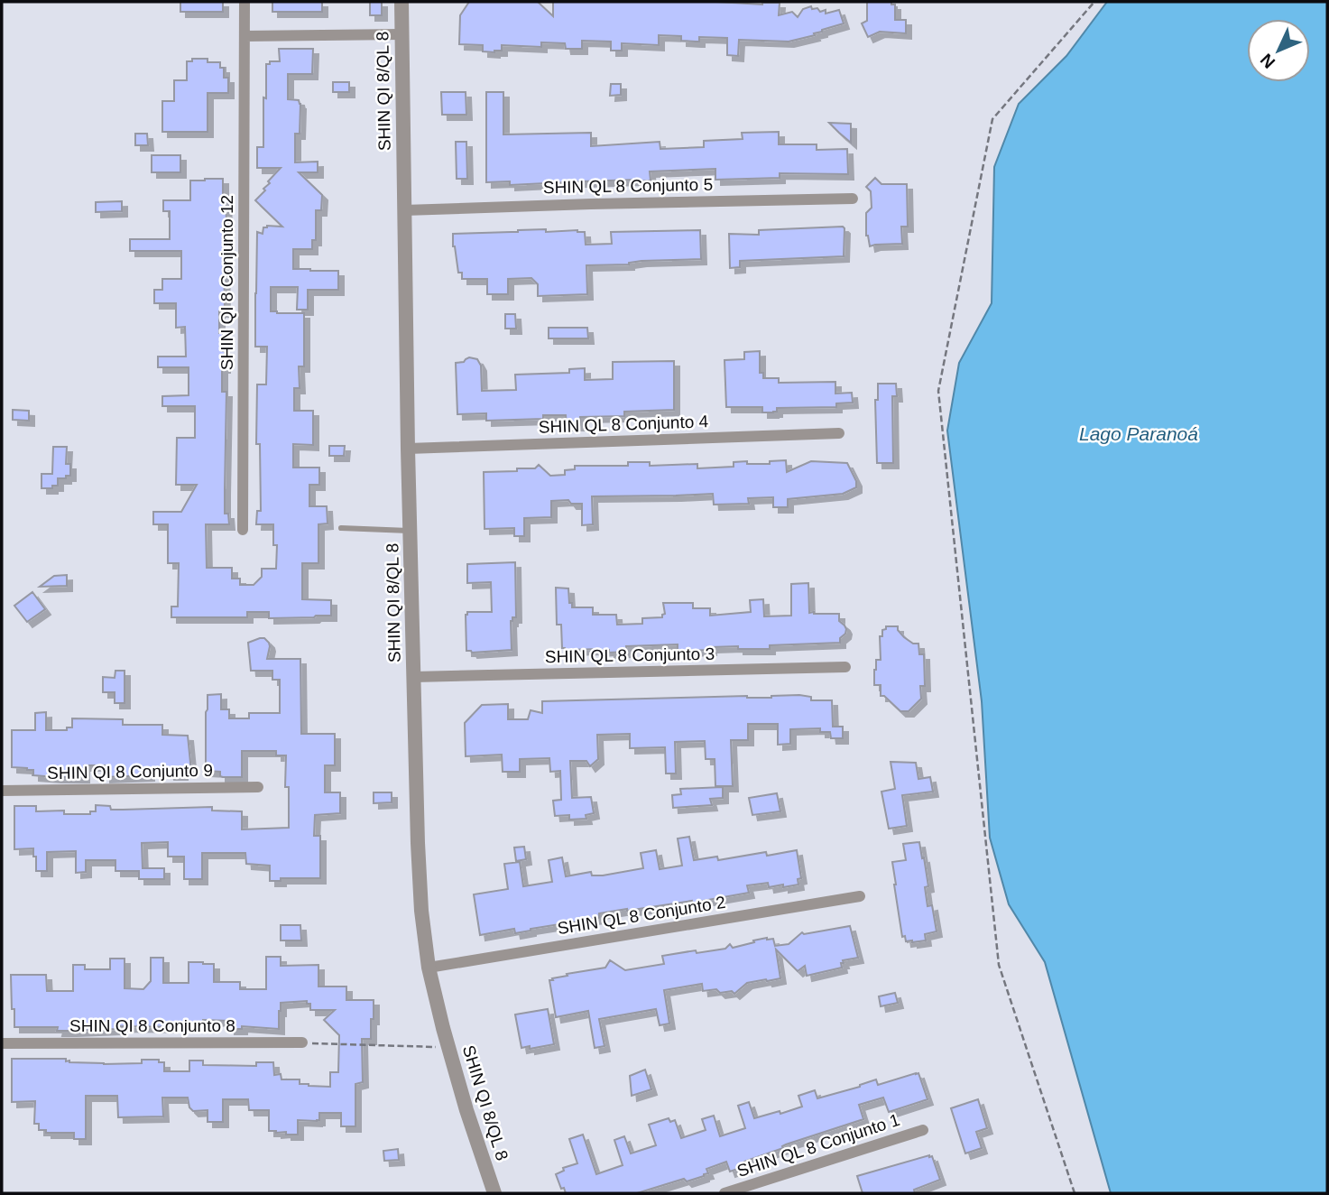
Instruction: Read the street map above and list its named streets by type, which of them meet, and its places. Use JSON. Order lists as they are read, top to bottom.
{
  "streets": {
    "street": [
      "SHIN QI 8/QL 8",
      "SHIN QL 8 Conjunto 5",
      "SHIN QI 8 Conjunto 12",
      "SHIN QL 8 Conjunto 4",
      "SHIN QL 8 Conjunto 3",
      "SHIN QI 8 Conjunto 9",
      "SHIN QL 8 Conjunto 2",
      "SHIN QI 8 Conjunto 8",
      "SHIN QL 8 Conjunto 1"
    ]
  },
  "crossings": [
    ["SHIN QI 8/QL 8", "SHIN QL 8 Conjunto 5"],
    ["SHIN QI 8/QL 8", "SHIN QL 8 Conjunto 4"],
    ["SHIN QI 8/QL 8", "SHIN QL 8 Conjunto 3"],
    ["SHIN QI 8/QL 8", "SHIN QL 8 Conjunto 2"]
  ],
  "water": ["Lago Paranoá"],
  "north": "bottom left"
}
